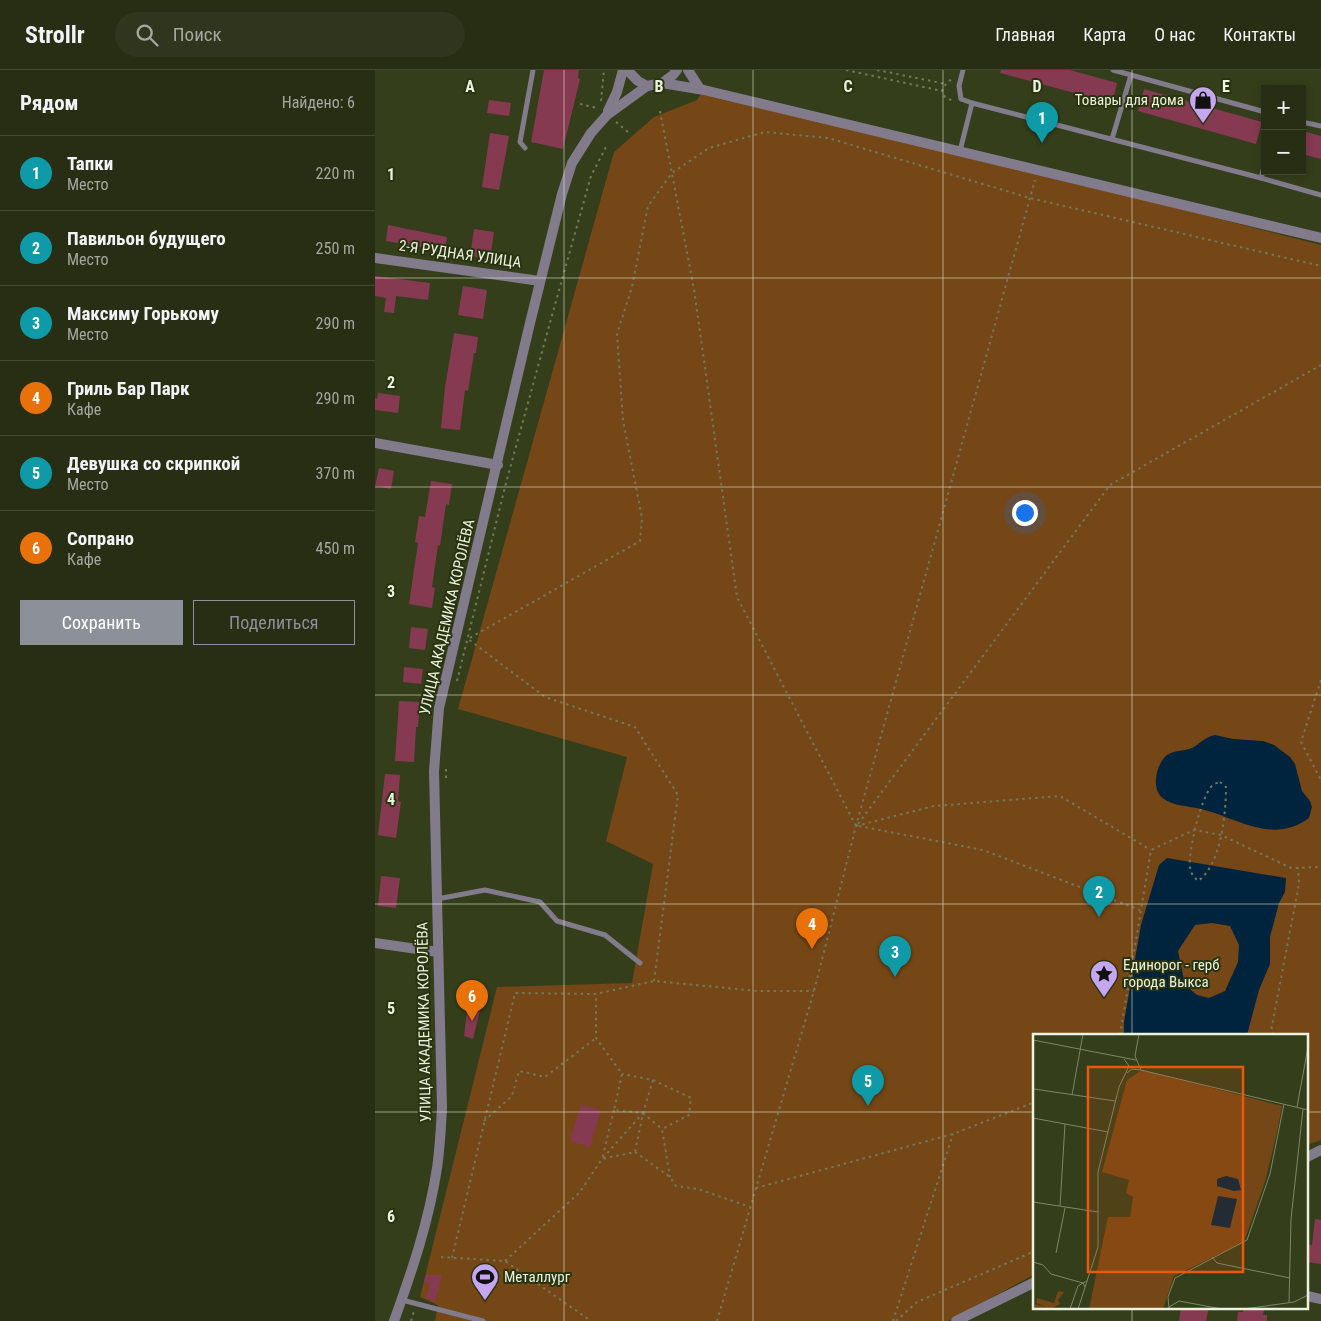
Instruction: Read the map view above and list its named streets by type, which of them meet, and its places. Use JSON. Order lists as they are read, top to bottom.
{
  "streets": {
    "street": ["2-Я РУДНАЯ УЛИЦА", "УЛИЦА АКАДЕМИКА КОРОЛЁВА"]
  },
  "crossings": [
    ["2-Я РУДНАЯ УЛИЦА", "УЛИЦА АКАДЕМИКА КОРОЛЁВА"]
  ],
  "places": {
    "shop": ["Товары для дома"],
    "place": ["Единорог - герб города Выкса"],
    "sports": ["Металлург"]
  },
  "page": {
    "header": "Strollr",
    "search": "Поиск",
    "nav": [
      "Главная",
      "Карта",
      "О нас",
      "Контакты"
    ],
    "heading": ["Рядом", "Найдено: 6"],
    "map_buttons": ["+", "−"],
    "pins": [
      "1",
      "2",
      "4",
      "3",
      "6",
      "5"
    ],
    "list": [
      {
        "mark": "1",
        "name": "Тапки",
        "note": "Место",
        "value": "220 m"
      },
      {
        "mark": "2",
        "name": "Павильон будущего",
        "note": "Место",
        "value": "250 m"
      },
      {
        "mark": "3",
        "name": "Максиму Горькому",
        "note": "Место",
        "value": "290 m"
      },
      {
        "mark": "4",
        "name": "Гриль Бар Парк",
        "note": "Кафе",
        "value": "290 m"
      },
      {
        "mark": "5",
        "name": "Девушка со скрипкой",
        "note": "Место",
        "value": "370 m"
      },
      {
        "mark": "6",
        "name": "Сопрано",
        "note": "Кафе",
        "value": "450 m"
      }
    ],
    "buttons": ["Сохранить", "Поделиться"]
  },
  "grid": {
    "columns": [
      "A",
      "B",
      "C",
      "D",
      "E"
    ],
    "rows": [
      "1",
      "2",
      "3",
      "4",
      "5",
      "6"
    ]
  }
}
